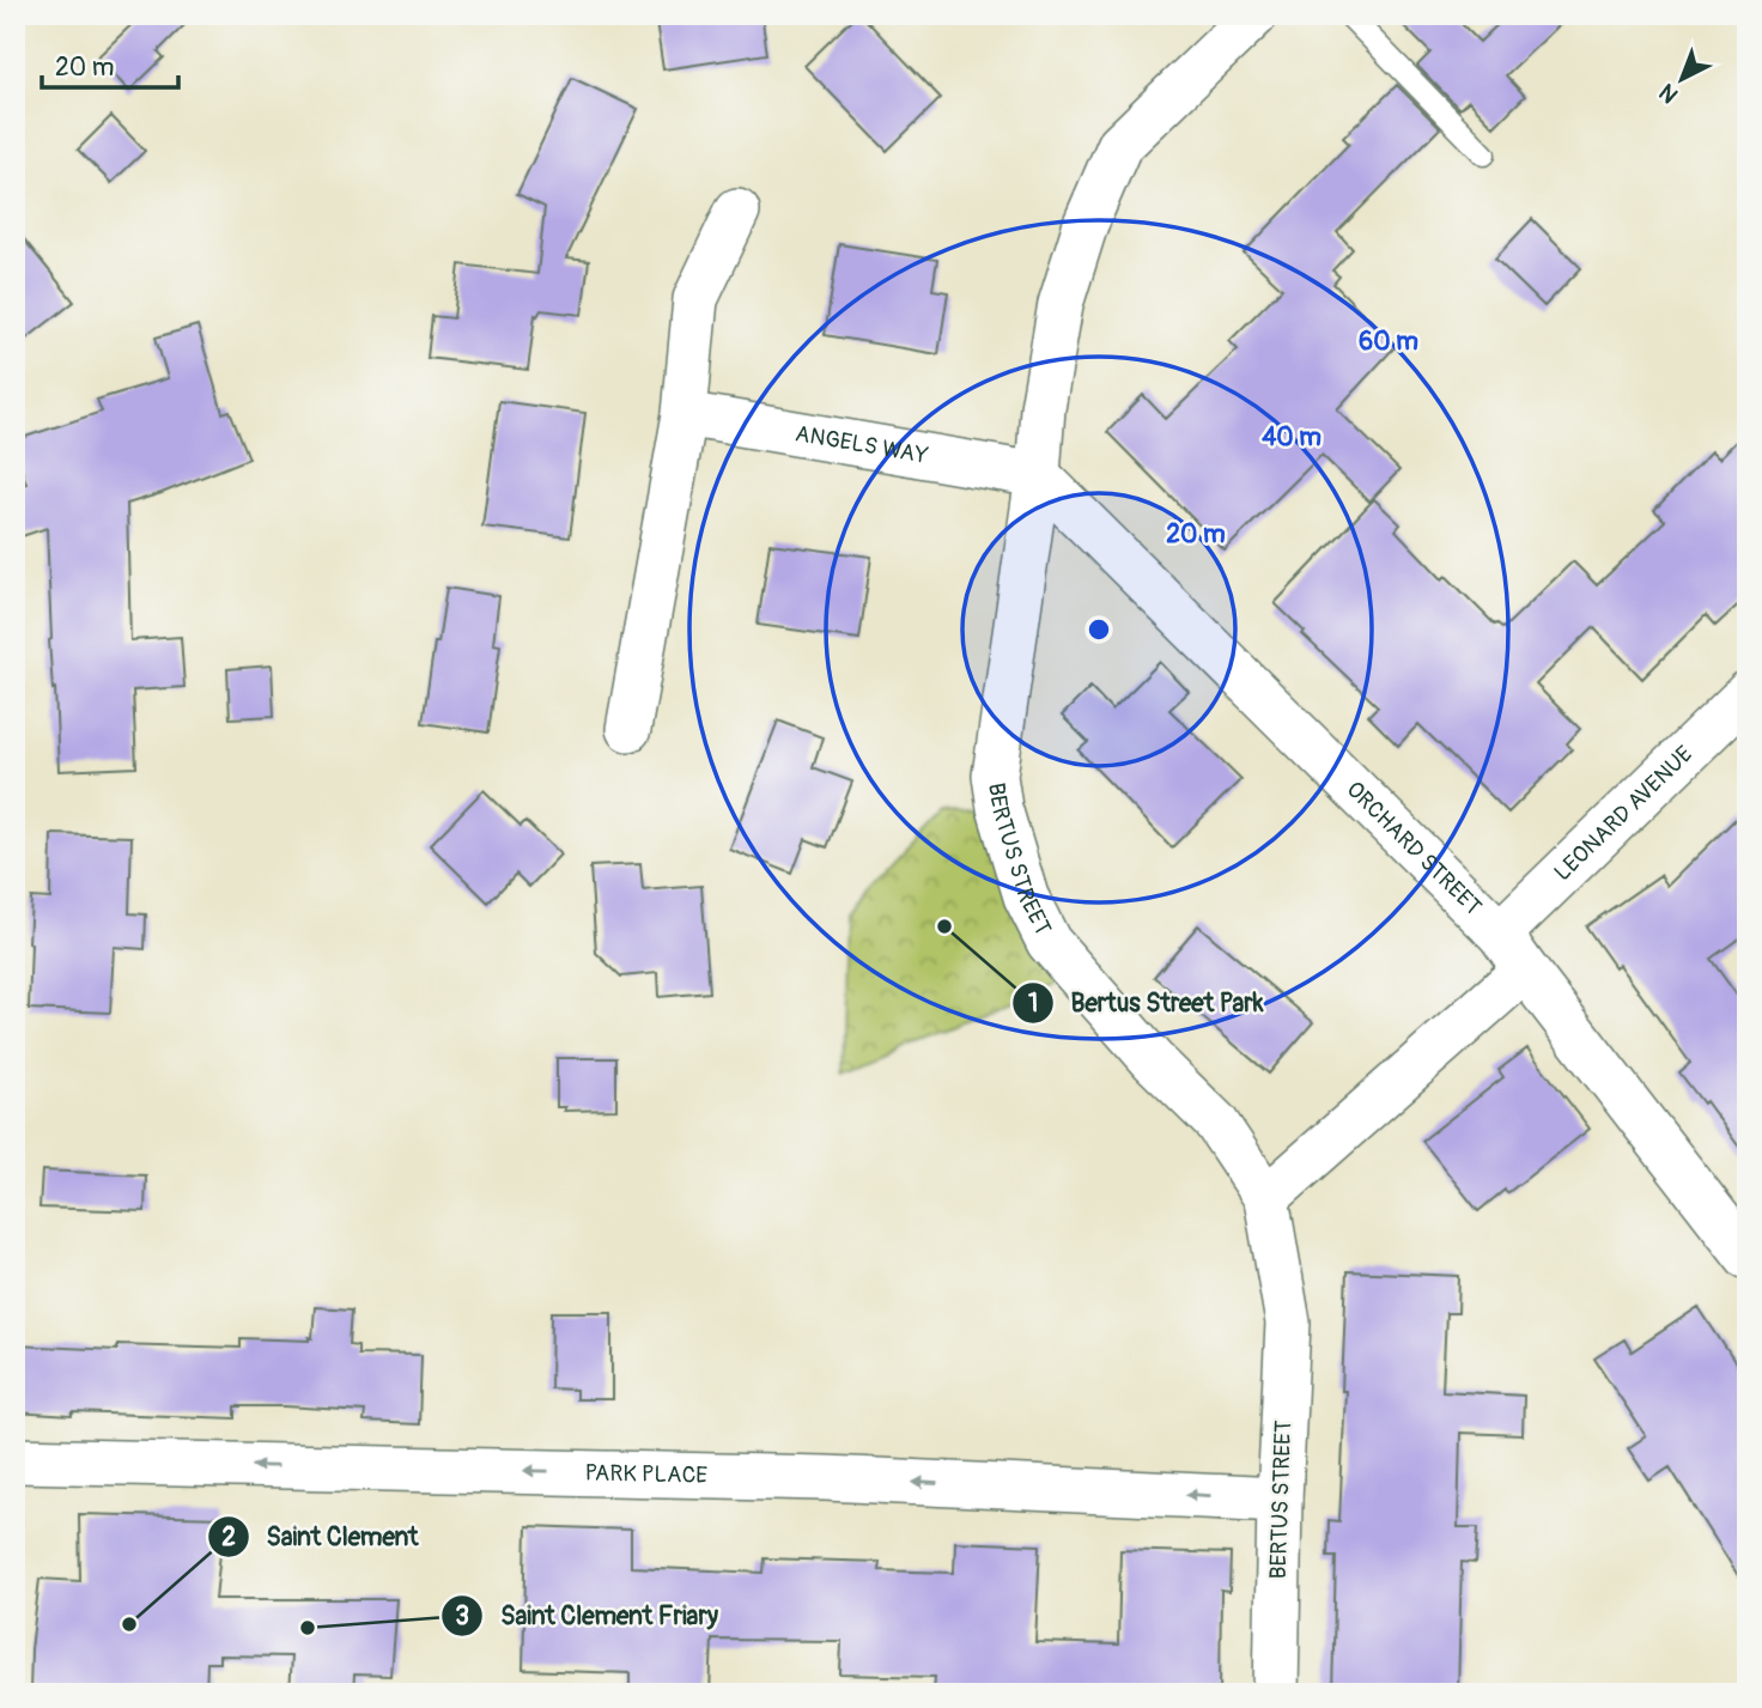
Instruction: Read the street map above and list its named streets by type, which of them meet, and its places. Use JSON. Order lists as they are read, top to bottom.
{
  "streets": {
    "street": [
      "ANGELS WAY",
      "LEONARD AVENUE",
      "ORCHARD STREET",
      "BERTUS STREET",
      "PARK PLACE"
    ]
  },
  "crossings": [
    ["ANGELS WAY", "ORCHARD STREET"],
    ["ANGELS WAY", "BERTUS STREET"],
    ["LEONARD AVENUE", "ORCHARD STREET"],
    ["ORCHARD STREET", "BERTUS STREET"],
    ["BERTUS STREET", "PARK PLACE"]
  ],
  "one_way": ["PARK PLACE"],
  "places": ["Bertus Street Park", "Saint Clement", "Saint Clement Friary"],
  "scale_bar": "20 m",
  "north": "bottom left",
  "rings": ["60 m", "40 m", "20 m"]
}
